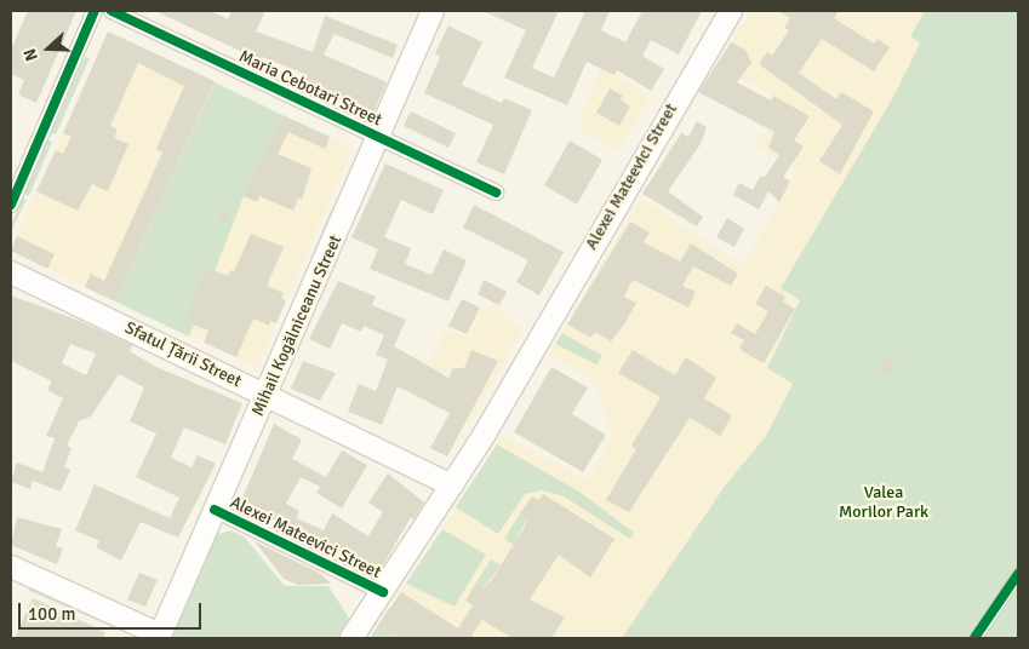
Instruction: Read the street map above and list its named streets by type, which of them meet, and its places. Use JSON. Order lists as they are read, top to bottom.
{
  "streets": {
    "main road": ["Alexei Mateevici Street", "Mihail Kogălniceanu Street", "Sfatul Țării Street"],
    "street": ["Maria Cebotari Street"]
  },
  "crossings": [
    ["Maria Cebotari Street", "Mihail Kogălniceanu Street"],
    ["Alexei Mateevici Street", "Mihail Kogălniceanu Street"],
    ["Alexei Mateevici Street", "Sfatul Țării Street"],
    ["Mihail Kogălniceanu Street", "Sfatul Țării Street"]
  ],
  "parks": ["Valea Morilor Park"],
  "scale_bar": "100 m",
  "north": "left"
}
